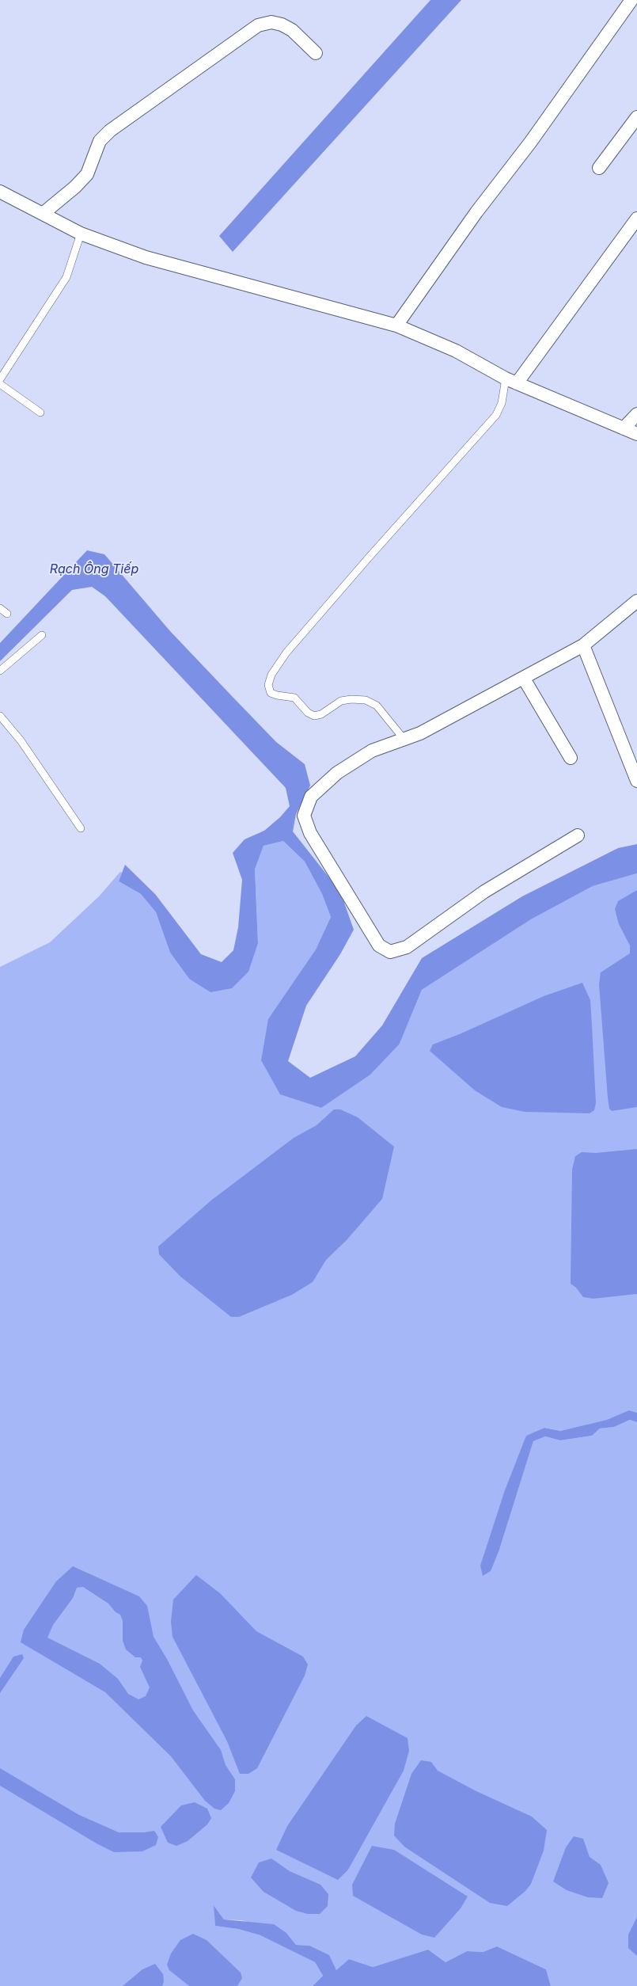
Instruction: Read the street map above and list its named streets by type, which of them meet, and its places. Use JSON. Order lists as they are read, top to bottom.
{
  "water": ["Rạch Ông Tiếp"]
}
